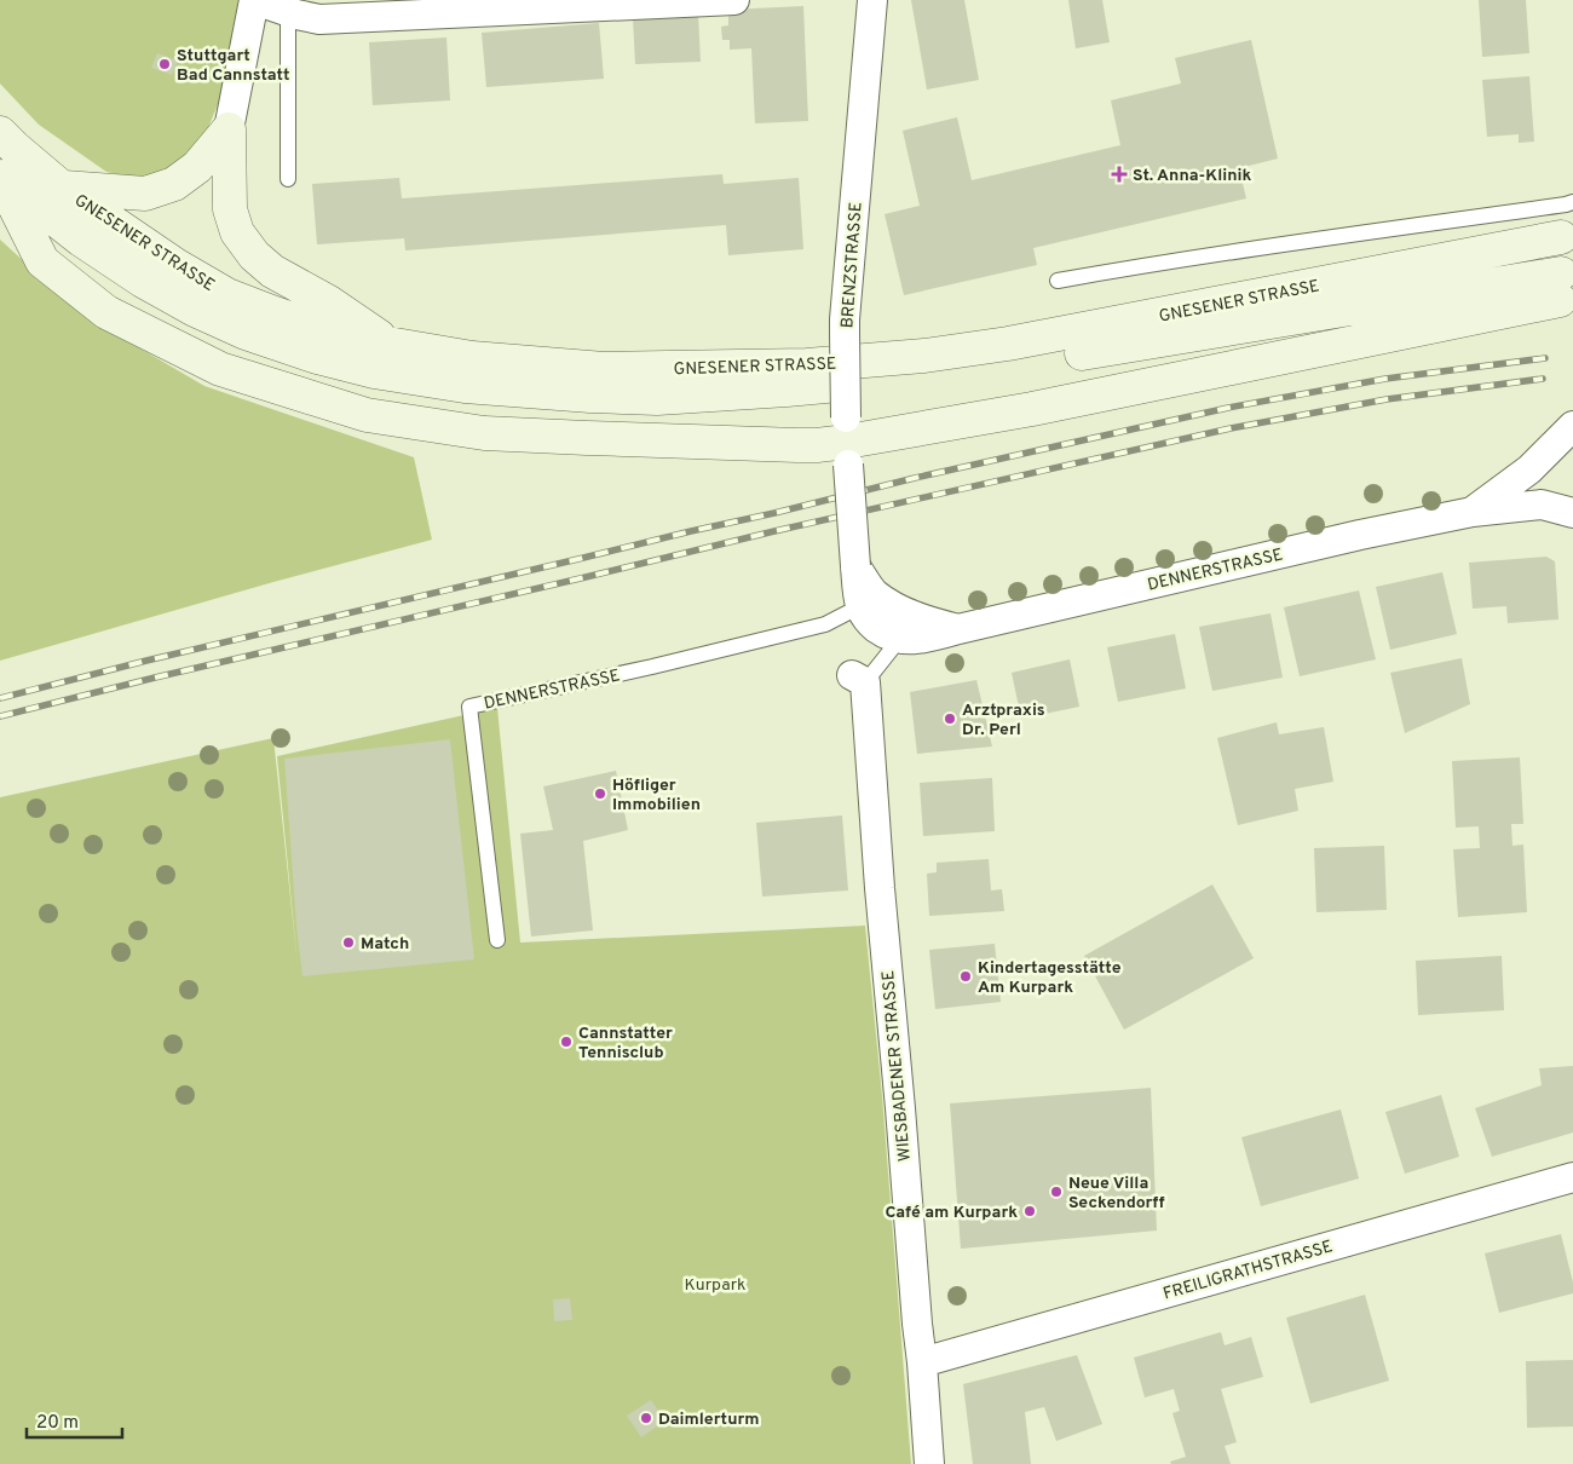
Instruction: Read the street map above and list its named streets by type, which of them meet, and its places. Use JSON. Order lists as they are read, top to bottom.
{
  "streets": {
    "main road": ["GNESENER STRASSE"],
    "street": [
      "BRENZSTRASSE",
      "DENNERSTRASSE",
      "WIESBADENER STRASSE",
      "FREILIGRATHSTRASSE"
    ]
  },
  "crossings": [
    ["GNESENER STRASSE", "BRENZSTRASSE"],
    ["BRENZSTRASSE", "DENNERSTRASSE"],
    ["WIESBADENER STRASSE", "FREILIGRATHSTRASSE"]
  ],
  "parks": ["Kurpark"],
  "places": {
    "other": [
      "Stuttgart Bad Cannstatt",
      "Arztpraxis Dr. Perl",
      "Höfliger Immobilien",
      "Match",
      "Kindertagesstätte Am Kurpark",
      "Cannstatter Tennisclub",
      "Neue Villa Seckendorff",
      "Café am Kurpark",
      "Daimlerturm"
    ],
    "health": ["St. Anna-Klinik"]
  },
  "scale_bar": "20 m"
}
